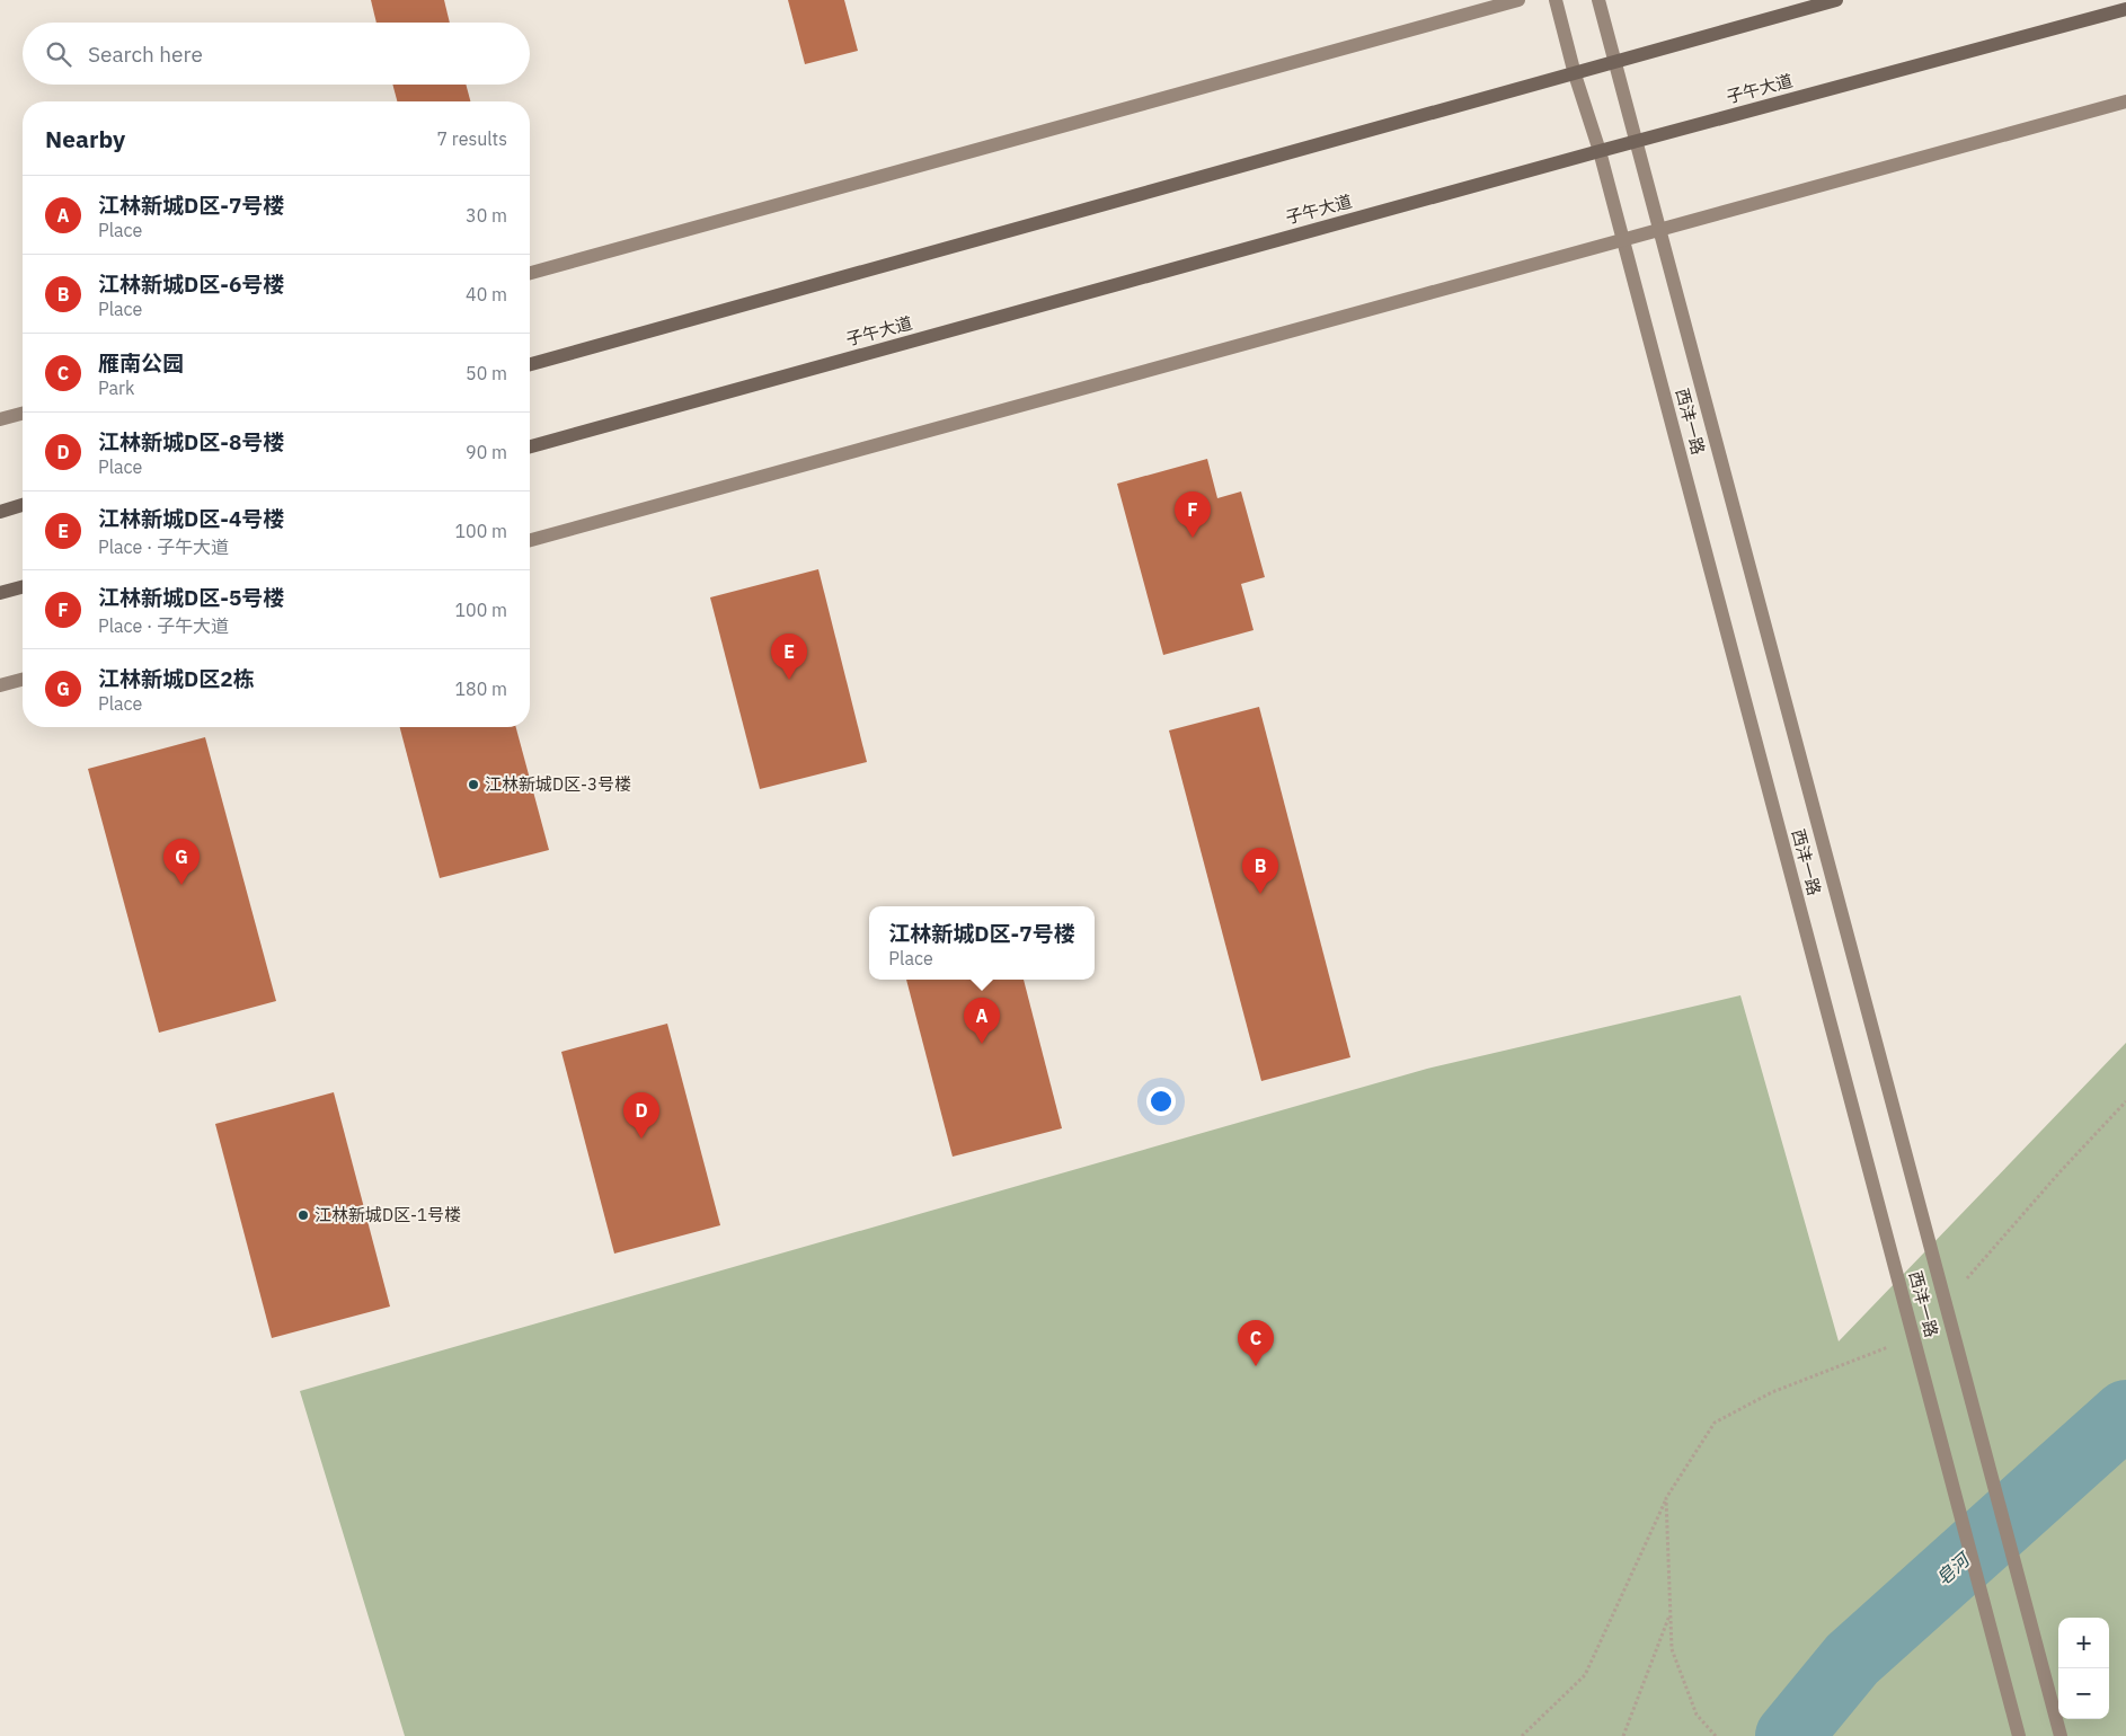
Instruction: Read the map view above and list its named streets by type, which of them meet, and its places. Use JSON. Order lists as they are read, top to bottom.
{
  "streets": {
    "main road": ["子午大道", "西沣一路"]
  },
  "crossings": [
    ["子午大道", "西沣一路"]
  ],
  "water": ["皂河"],
  "places": ["江林新城D区-3号楼", "江林新城D区-1号楼"],
  "page": {
    "search": "Search here",
    "heading": ["Nearby", "7 results"],
    "list": [
      {
        "mark": "A",
        "name": "江林新城D区-7号楼",
        "note": "Place",
        "value": "30 m"
      },
      {
        "mark": "B",
        "name": "江林新城D区-6号楼",
        "note": "Place",
        "value": "40 m"
      },
      {
        "mark": "C",
        "name": "雁南公园",
        "note": "Park",
        "value": "50 m"
      },
      {
        "mark": "D",
        "name": "江林新城D区-8号楼",
        "note": "Place",
        "value": "90 m"
      },
      {
        "mark": "E",
        "name": "江林新城D区-4号楼",
        "note": "Place · 子午大道",
        "value": "100 m"
      },
      {
        "mark": "F",
        "name": "江林新城D区-5号楼",
        "note": "Place · 子午大道",
        "value": "100 m"
      },
      {
        "mark": "G",
        "name": "江林新城D区2栋",
        "note": "Place",
        "value": "180 m"
      }
    ],
    "pins": [
      "F",
      "E",
      "G",
      "B",
      "A",
      "D",
      "C"
    ],
    "popup": ["江林新城D区-7号楼", "Place"],
    "map_buttons": ["+", "−"]
  }
}
